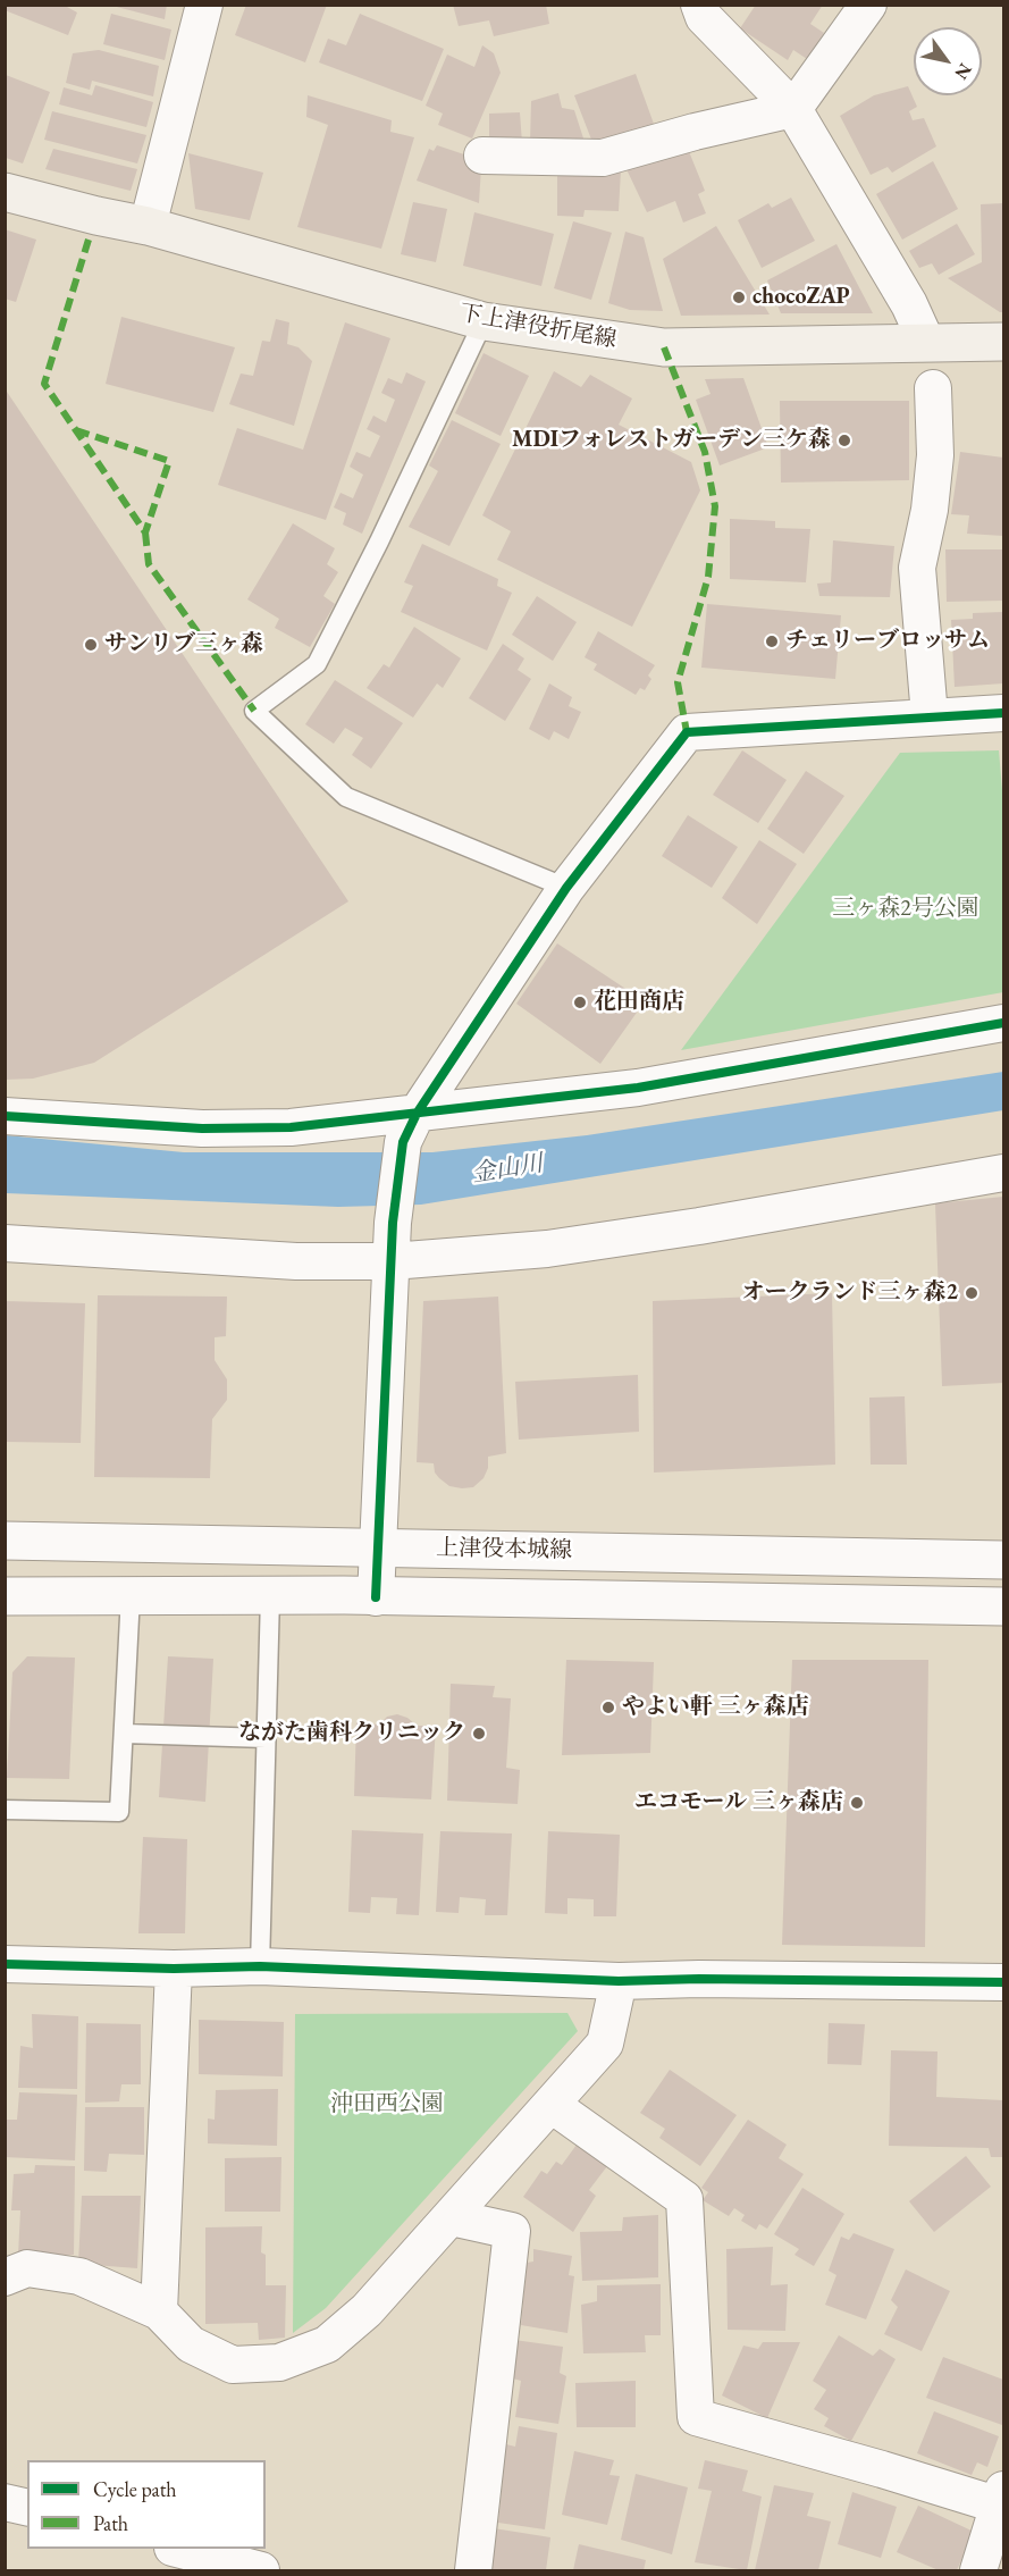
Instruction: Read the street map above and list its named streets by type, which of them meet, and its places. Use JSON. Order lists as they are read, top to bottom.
{
  "streets": {
    "main road": ["下上津役折尾線"],
    "street": ["上津役本城線"]
  },
  "water": ["金山川"],
  "parks": ["三ヶ森2号公園", "沖田西公園"],
  "places": [
    "chocoZAP",
    "MDIフォレストガーデン三ケ森",
    "チェリーブロッサム",
    "サンリブ三ヶ森",
    "花田商店",
    "オークランド三ヶ森2",
    "やよい軒 三ヶ森店",
    "ながた歯科クリニック",
    "エコモール 三ヶ森店"
  ],
  "legend": ["Cycle path", "Path"],
  "north": "bottom right"
}
